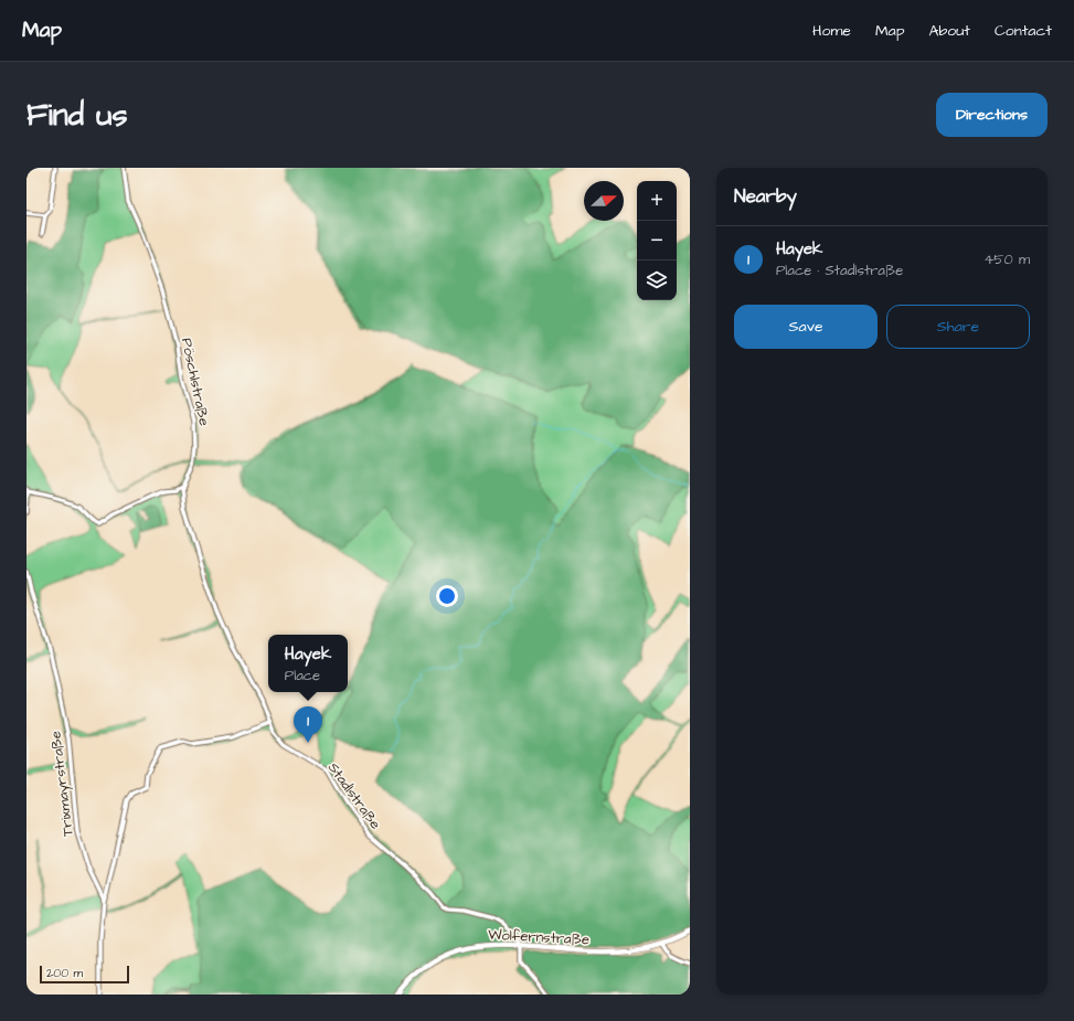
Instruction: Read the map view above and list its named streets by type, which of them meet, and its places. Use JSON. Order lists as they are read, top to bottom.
{
  "streets": {
    "main road": ["Wolfernstraße"],
    "street": ["Pöschlstraße", "Trixmayrstraße", "Stadlstraße"]
  },
  "crossings": [
    ["Pöschlstraße", "Stadlstraße"],
    ["Stadlstraße", "Wolfernstraße"]
  ],
  "scale_bar": "200 m",
  "north": "right",
  "page": {
    "header": "Map",
    "nav": [
      "Home",
      "Map",
      "About",
      "Contact"
    ],
    "buttons": [
      "Directions",
      ["Save", "Share"]
    ],
    "title": "Find us",
    "heading": "Nearby",
    "map_buttons": ["+", "−"],
    "list": [
      {
        "mark": "1",
        "name": "Hayek",
        "note": "Place · Stadlstraße",
        "value": "450 m"
      }
    ],
    "popup": ["Hayek", "Place"],
    "pins": "1",
    "scale": "200 m"
  }
}
